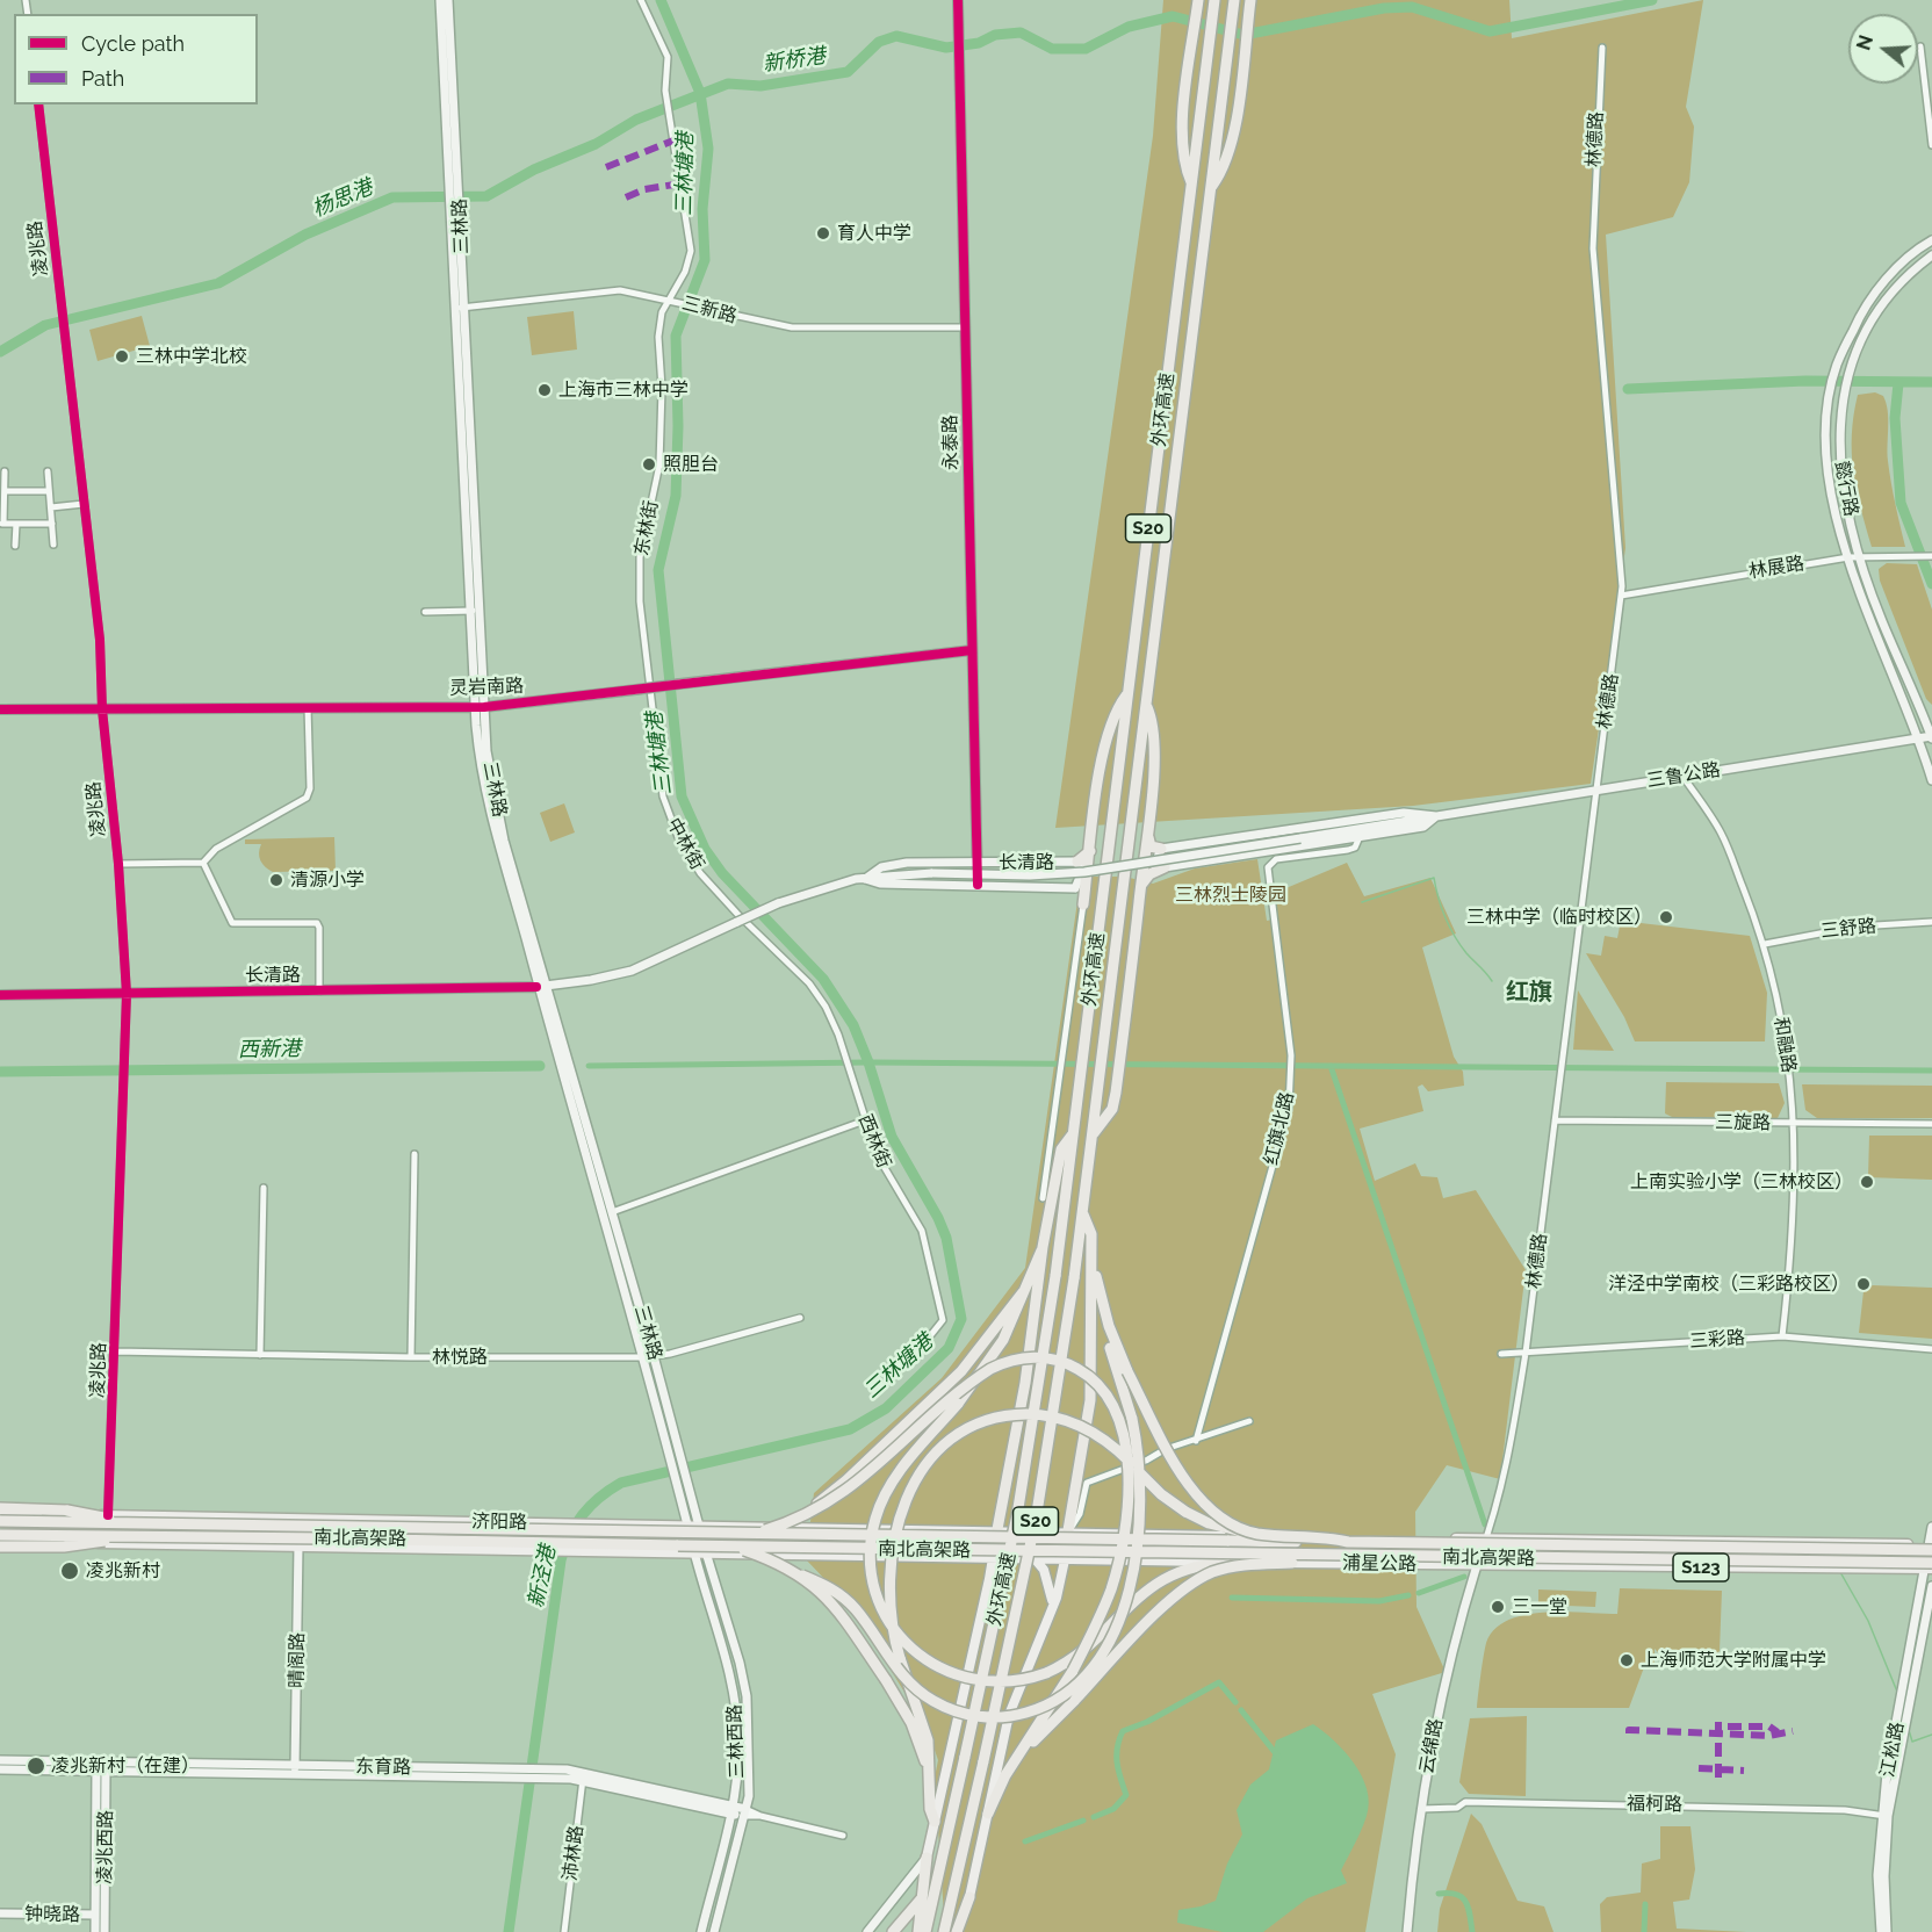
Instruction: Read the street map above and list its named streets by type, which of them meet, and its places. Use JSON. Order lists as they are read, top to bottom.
{
  "streets": {
    "highway": ["外环高速", "S20", "南北高架路"],
    "main road": ["济阳路", "浦星公路", "S123"],
    "street": [
      "林德路",
      "三林路",
      "凌兆路",
      "三新路",
      "永泰路",
      "懿行路",
      "东林街",
      "林展路",
      "灵岩南路",
      "三鲁公路",
      "中林街",
      "长清路",
      "三舒路",
      "和融路",
      "三旋路",
      "红旗北路",
      "西林街",
      "三彩路",
      "林悦路",
      "晴阁路",
      "三林西路",
      "云绵路",
      "江松路",
      "东育路",
      "福柯路",
      "凌兆西路",
      "沛林路",
      "钟晓路"
    ]
  },
  "crossings": [
    ["林德路", "林展路"],
    ["林德路", "三鲁公路"],
    ["林德路", "三旋路"],
    ["林德路", "三彩路"],
    ["林德路", "浦星公路"],
    ["林德路", "云绵路"],
    ["三林路", "三新路"],
    ["三林路", "灵岩南路"],
    ["三林路", "长清路"],
    ["三林路", "林悦路"],
    ["三林路", "济阳路"],
    ["三林路", "三林西路"],
    ["凌兆路", "灵岩南路"],
    ["凌兆路", "长清路"],
    ["凌兆路", "林悦路"],
    ["凌兆路", "济阳路"],
    ["三新路", "永泰路"],
    ["三新路", "东林街"],
    ["永泰路", "灵岩南路"],
    ["永泰路", "长清路"],
    ["懿行路", "林展路"],
    ["懿行路", "三鲁公路"],
    ["东林街", "中林街"],
    ["三鲁公路", "长清路"],
    ["三鲁公路", "和融路"],
    ["三鲁公路", "红旗北路"],
    ["中林街", "长清路"],
    ["中林街", "西林街"],
    ["长清路", "西林街"],
    ["三舒路", "和融路"],
    ["和融路", "三旋路"],
    ["和融路", "三彩路"],
    ["济阳路", "浦星公路"],
    ["济阳路", "晴阁路"],
    ["济阳路", "三林西路"],
    ["南北高架路", "浦星公路"],
    ["南北高架路", "江松路"],
    ["浦星公路", "云绵路"],
    ["浦星公路", "江松路"],
    ["晴阁路", "东育路"],
    ["三林西路", "东育路"],
    ["云绵路", "福柯路"],
    ["江松路", "福柯路"],
    ["东育路", "凌兆西路"],
    ["东育路", "沛林路"],
    ["凌兆西路", "钟晓路"]
  ],
  "districts": ["红旗"],
  "water": [
    "新桥港",
    "三林塘港",
    "杨思港",
    "西新港",
    "新泾港"
  ],
  "parks": ["三林烈士陵园"],
  "places": [
    "育人中学",
    "三林中学北校",
    "上海市三林中学",
    "照胆台",
    "清源小学",
    "三林中学（临时校区）",
    "上南实验小学（三林校区）",
    "洋泾中学南校（三彩路校区）",
    "凌兆新村",
    "三一堂",
    "上海师范大学附属中学",
    "凌兆新村（在建）"
  ],
  "legend": ["Cycle path", "Path"],
  "north": "left"
}
